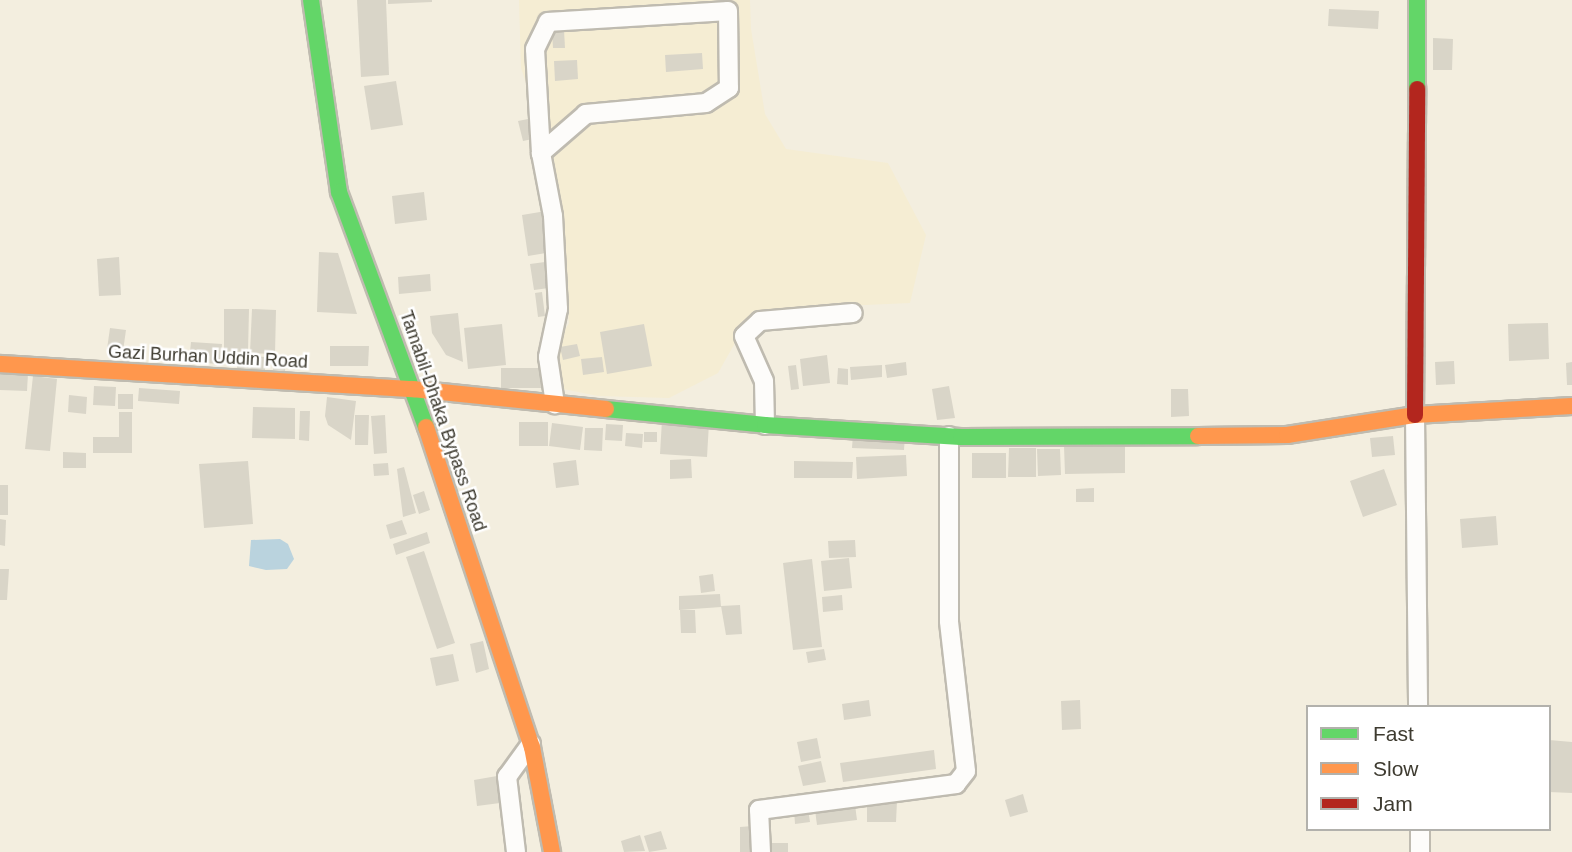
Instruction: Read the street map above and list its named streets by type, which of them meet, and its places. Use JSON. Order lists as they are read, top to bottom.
{
  "streets": {
    "main road": ["Gazi Burhan Uddin Road", "Tamabil-Dhaka Bypass Road"]
  },
  "crossings": [
    ["Gazi Burhan Uddin Road", "Tamabil-Dhaka Bypass Road"]
  ],
  "legend": ["Fast", "Slow", "Jam"]
}
